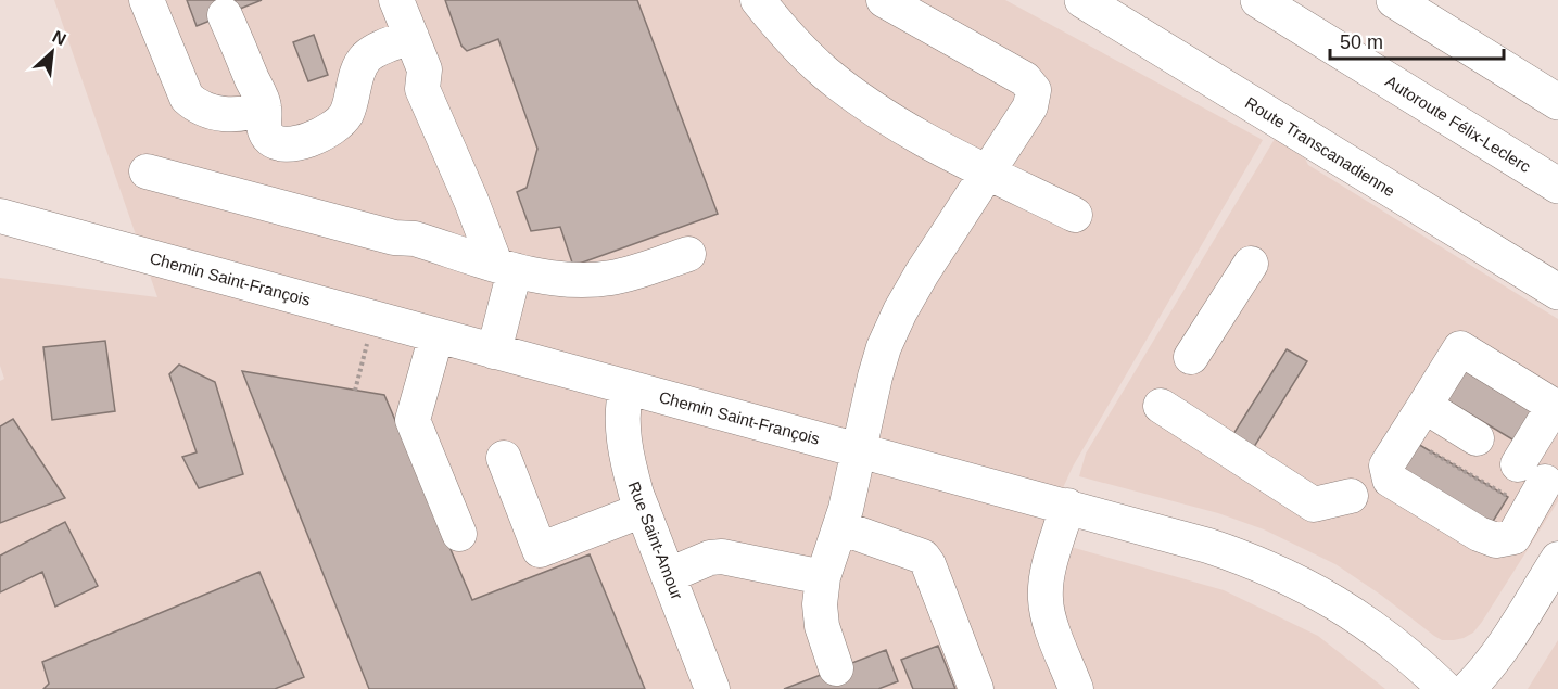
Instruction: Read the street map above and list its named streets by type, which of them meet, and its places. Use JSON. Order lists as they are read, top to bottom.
{
  "streets": {
    "main road": ["Autoroute Félix-Leclerc", "Route Transcanadienne"],
    "street": ["Chemin Saint-François", "Rue Saint-Amour"]
  },
  "crossings": [
    ["Chemin Saint-François", "Rue Saint-Amour"]
  ],
  "scale_bar": "50 m",
  "north": "top right"
}
